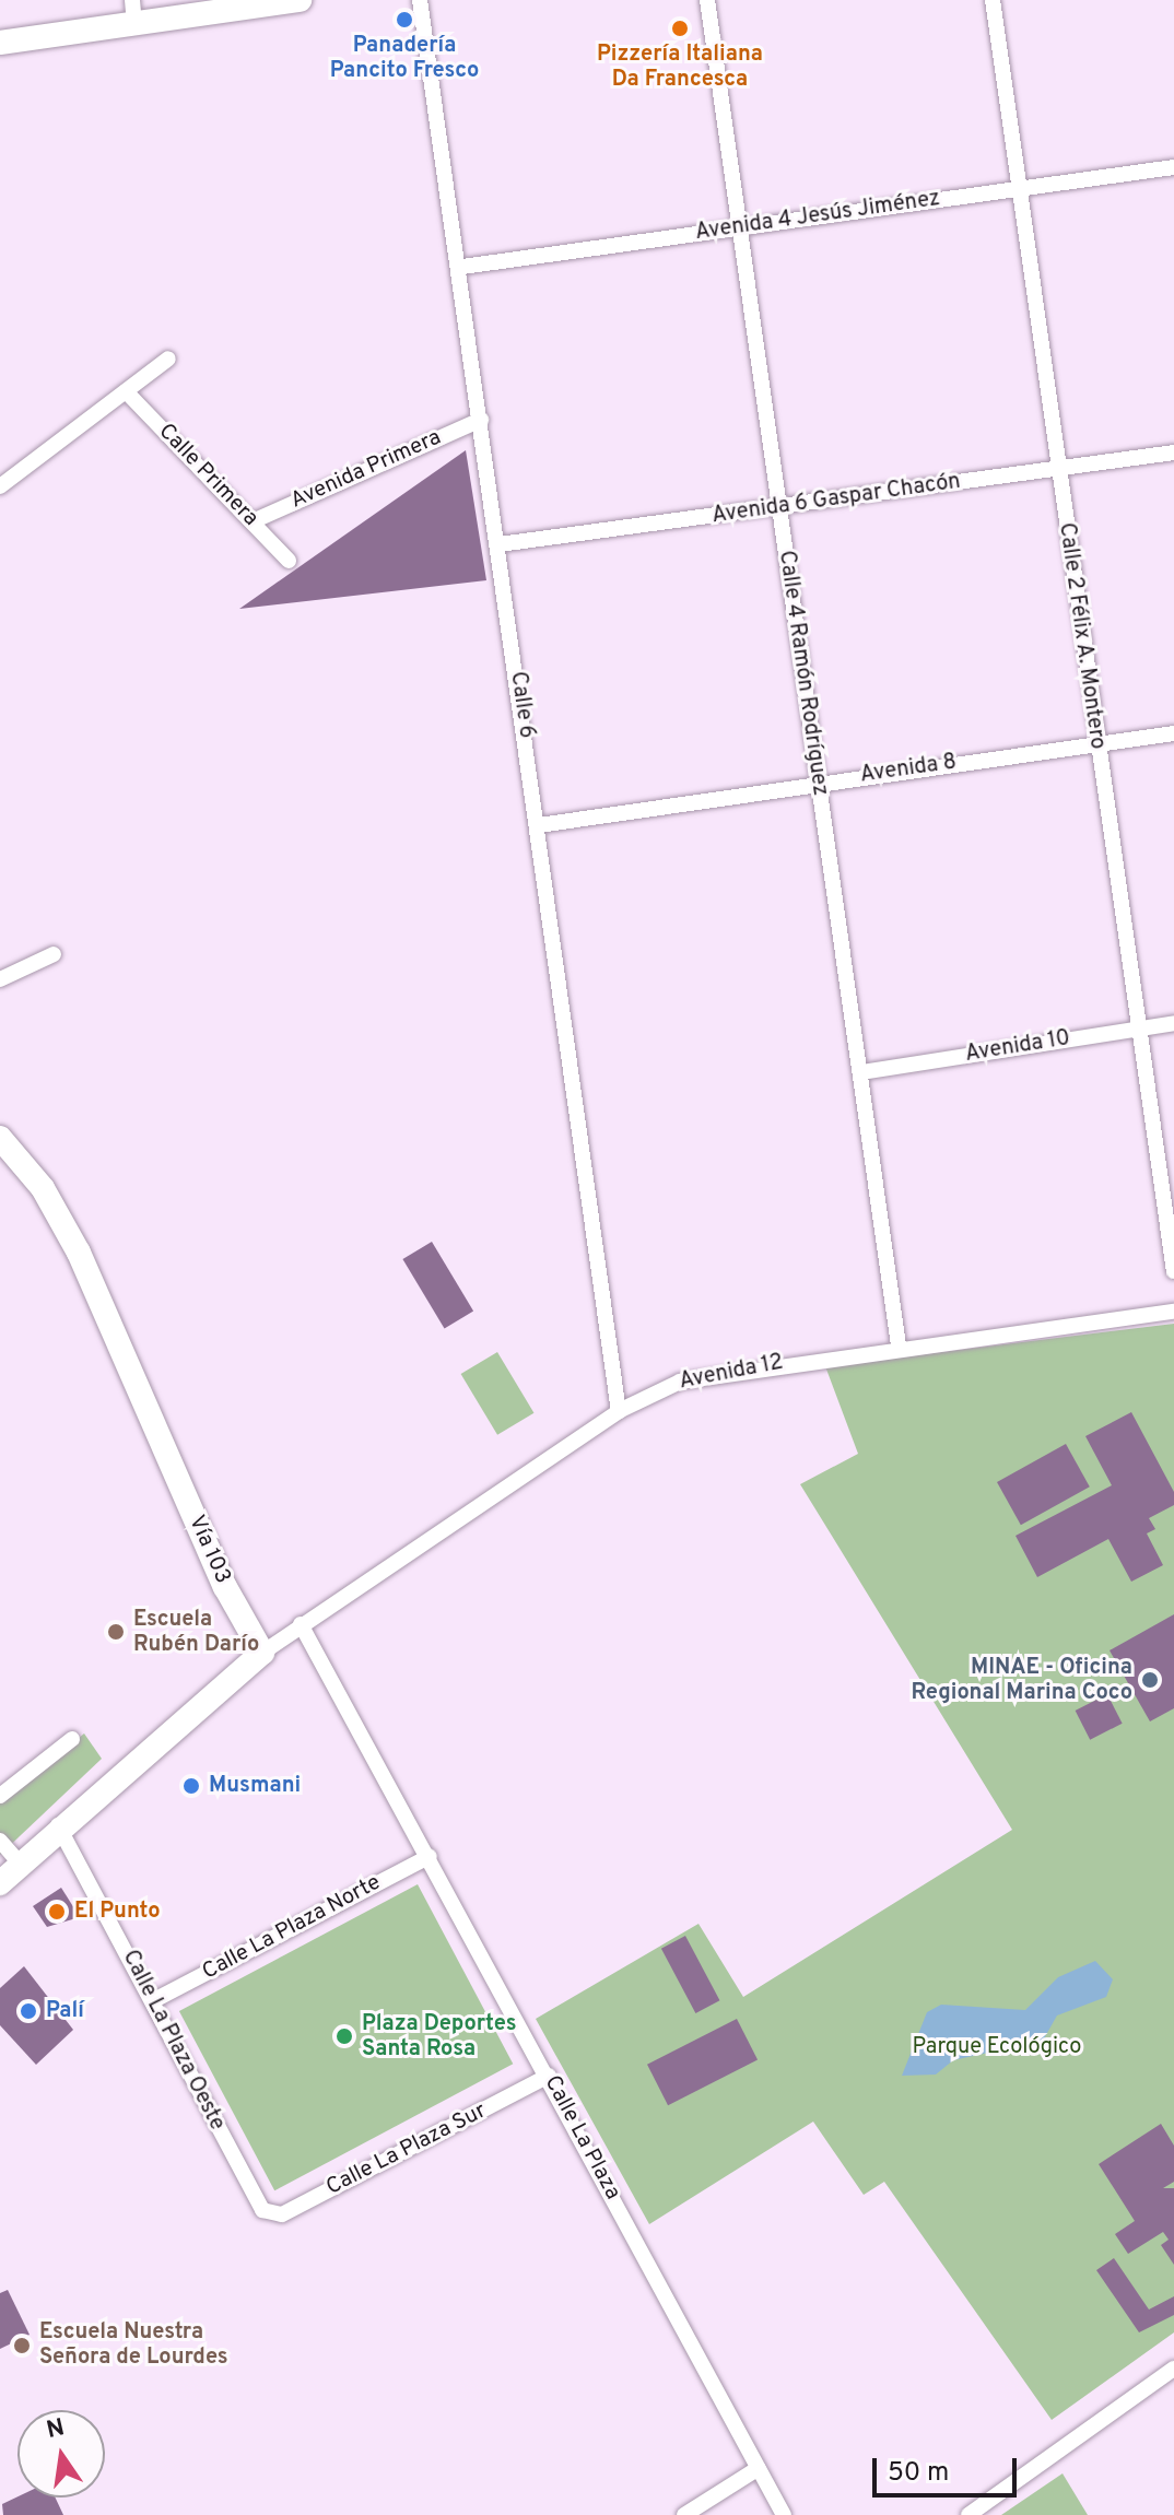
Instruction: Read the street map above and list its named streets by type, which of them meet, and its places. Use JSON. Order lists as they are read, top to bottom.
{
  "streets": {
    "main road": ["Vía 103"],
    "street": [
      "Avenida 4 Jesús Jiménez",
      "Avenida Primera",
      "Calle Primera",
      "Avenida 6 Gaspar Chacón",
      "Calle 2 Félix A. Montero",
      "Calle 4 Ramón Rodríguez",
      "Calle 6",
      "Avenida 8",
      "Avenida 10",
      "Avenida 12",
      "Calle La Plaza Norte",
      "Calle La Plaza Oeste",
      "Calle La Plaza",
      "Calle La Plaza Sur"
    ]
  },
  "crossings": [
    ["Avenida 4 Jesús Jiménez", "Calle 2 Félix A. Montero"],
    ["Avenida 4 Jesús Jiménez", "Calle 4 Ramón Rodríguez"],
    ["Avenida 4 Jesús Jiménez", "Calle 6"],
    ["Avenida Primera", "Calle Primera"],
    ["Avenida Primera", "Calle 6"],
    ["Avenida 6 Gaspar Chacón", "Calle 2 Félix A. Montero"],
    ["Avenida 6 Gaspar Chacón", "Calle 4 Ramón Rodríguez"],
    ["Avenida 6 Gaspar Chacón", "Calle 6"],
    ["Calle 2 Félix A. Montero", "Avenida 8"],
    ["Calle 2 Félix A. Montero", "Avenida 10"],
    ["Calle 4 Ramón Rodríguez", "Avenida 8"],
    ["Calle 4 Ramón Rodríguez", "Avenida 10"],
    ["Calle 4 Ramón Rodríguez", "Avenida 12"],
    ["Calle 6", "Avenida 8"],
    ["Calle 6", "Avenida 12"],
    ["Avenida 12", "Vía 103"],
    ["Avenida 12", "Calle La Plaza"],
    ["Calle La Plaza Norte", "Calle La Plaza Oeste"],
    ["Calle La Plaza Norte", "Calle La Plaza"],
    ["Calle La Plaza Oeste", "Calle La Plaza Sur"],
    ["Calle La Plaza", "Calle La Plaza Sur"]
  ],
  "parks": ["Parque Ecológico"],
  "places": [
    "Panadería Pancito Fresco",
    "Pizzería Italiana Da Francesca",
    "Escuela Rubén Darío",
    "MINAE - Oficina Regional Marina Coco",
    "Musmani",
    "El Punto",
    "Palí",
    "Plaza Deportes Santa Rosa",
    "Escuela Nuestra Señora de Lourdes"
  ],
  "scale_bar": "50 m",
  "north": "top"
}
